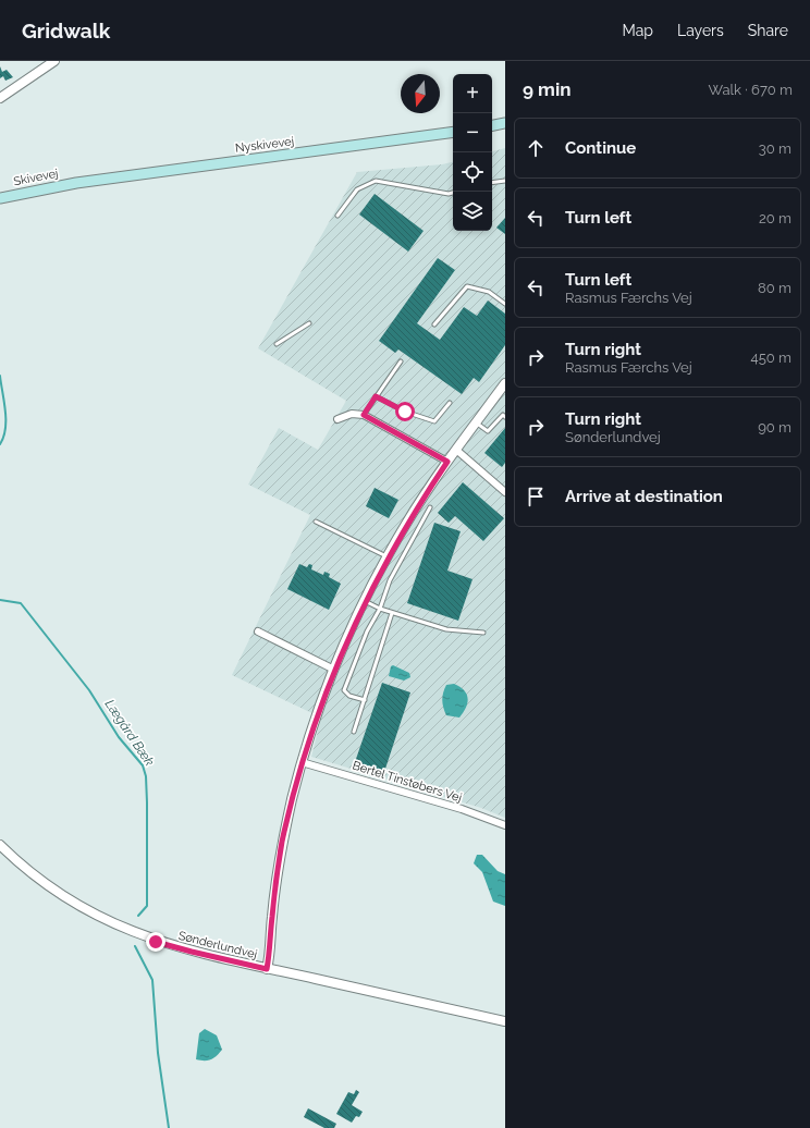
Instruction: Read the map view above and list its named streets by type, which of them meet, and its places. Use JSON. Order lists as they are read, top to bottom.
{
  "streets": {
    "main road": ["Nyskivevej", "Skivevej"],
    "street": ["Bertel Tinstøbers Vej", "Sønderlundvej"]
  },
  "crossings": [
    ["Nyskivevej", "Skivevej"]
  ],
  "water": ["Lægård Bæk"],
  "north": "bottom",
  "page": {
    "header": "Gridwalk",
    "nav": ["Map", "Layers", "Share"],
    "heading": ["9 min", "Walk · 670 m"],
    "map_buttons": ["+", "−"],
    "list": [
      ["Continue", "30 m"],
      ["Turn left", "20 m"],
      ["Turn left", "Rasmus Færchs Vej", "80 m"],
      ["Turn right", "Rasmus Færchs Vej", "450 m"],
      ["Turn right", "Sønderlundvej", "90 m"],
      "Arrive at destination"
    ]
  }
}
